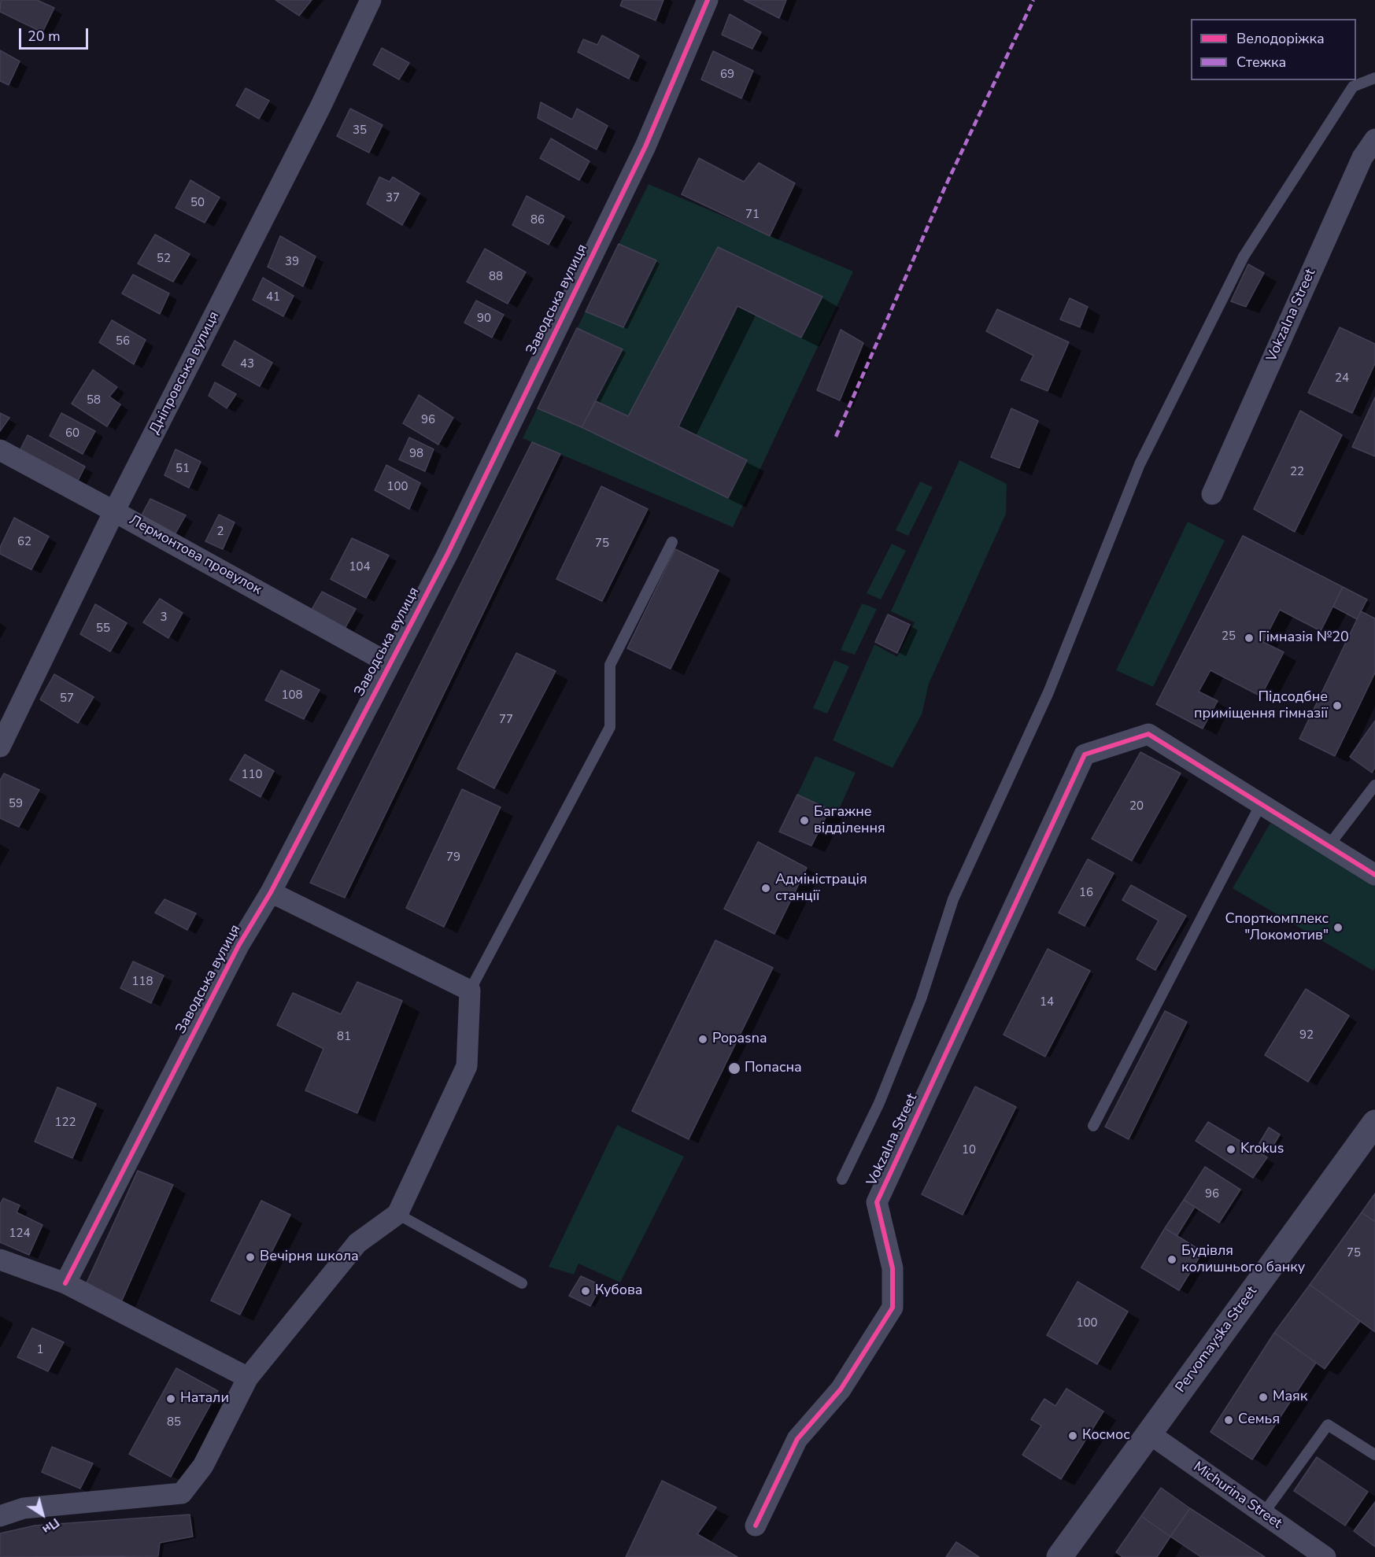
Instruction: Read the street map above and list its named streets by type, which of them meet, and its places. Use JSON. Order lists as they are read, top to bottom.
{
  "streets": {
    "street": [
      "Заводська вулиця",
      "Vokzalna Street",
      "Дніпровська вулиця",
      "Лермонтова провулок",
      "Pervomayska Street",
      "Michurina Street"
    ]
  },
  "crossings": [
    ["Заводська вулиця", "Лермонтова провулок"],
    ["Дніпровська вулиця", "Лермонтова провулок"],
    ["Pervomayska Street", "Michurina Street"]
  ],
  "places": [
    "Гімназія №20",
    "Підсодбне приміщення гімназії",
    "Багажне відділення",
    "Адміністрація станції",
    "Спорткомплекс \"Локомотив\"",
    "Popasna",
    "Попасна",
    "Krokus",
    "Вечірня школа",
    "Будівля колишнього банку",
    "Кубова",
    "Маяк",
    "Натали",
    "Семья",
    "Космос"
  ],
  "house_numbers": [
    "69",
    "35",
    "37",
    "50",
    "71",
    "86",
    "52",
    "39",
    "88",
    "41",
    "90",
    "56",
    "43",
    "24",
    "58",
    "96",
    "60",
    "98",
    "51",
    "22",
    "100",
    "2",
    "62",
    "75",
    "104",
    "3",
    "55",
    "25",
    "108",
    "57",
    "77",
    "110",
    "59",
    "20",
    "79",
    "16",
    "118",
    "14",
    "92",
    "81",
    "122",
    "10",
    "96",
    "124",
    "75",
    "100",
    "1",
    "85"
  ],
  "legend": ["Велодоріжка", "Стежка"],
  "scale_bar": "20 m",
  "north": "bottom right"
}
